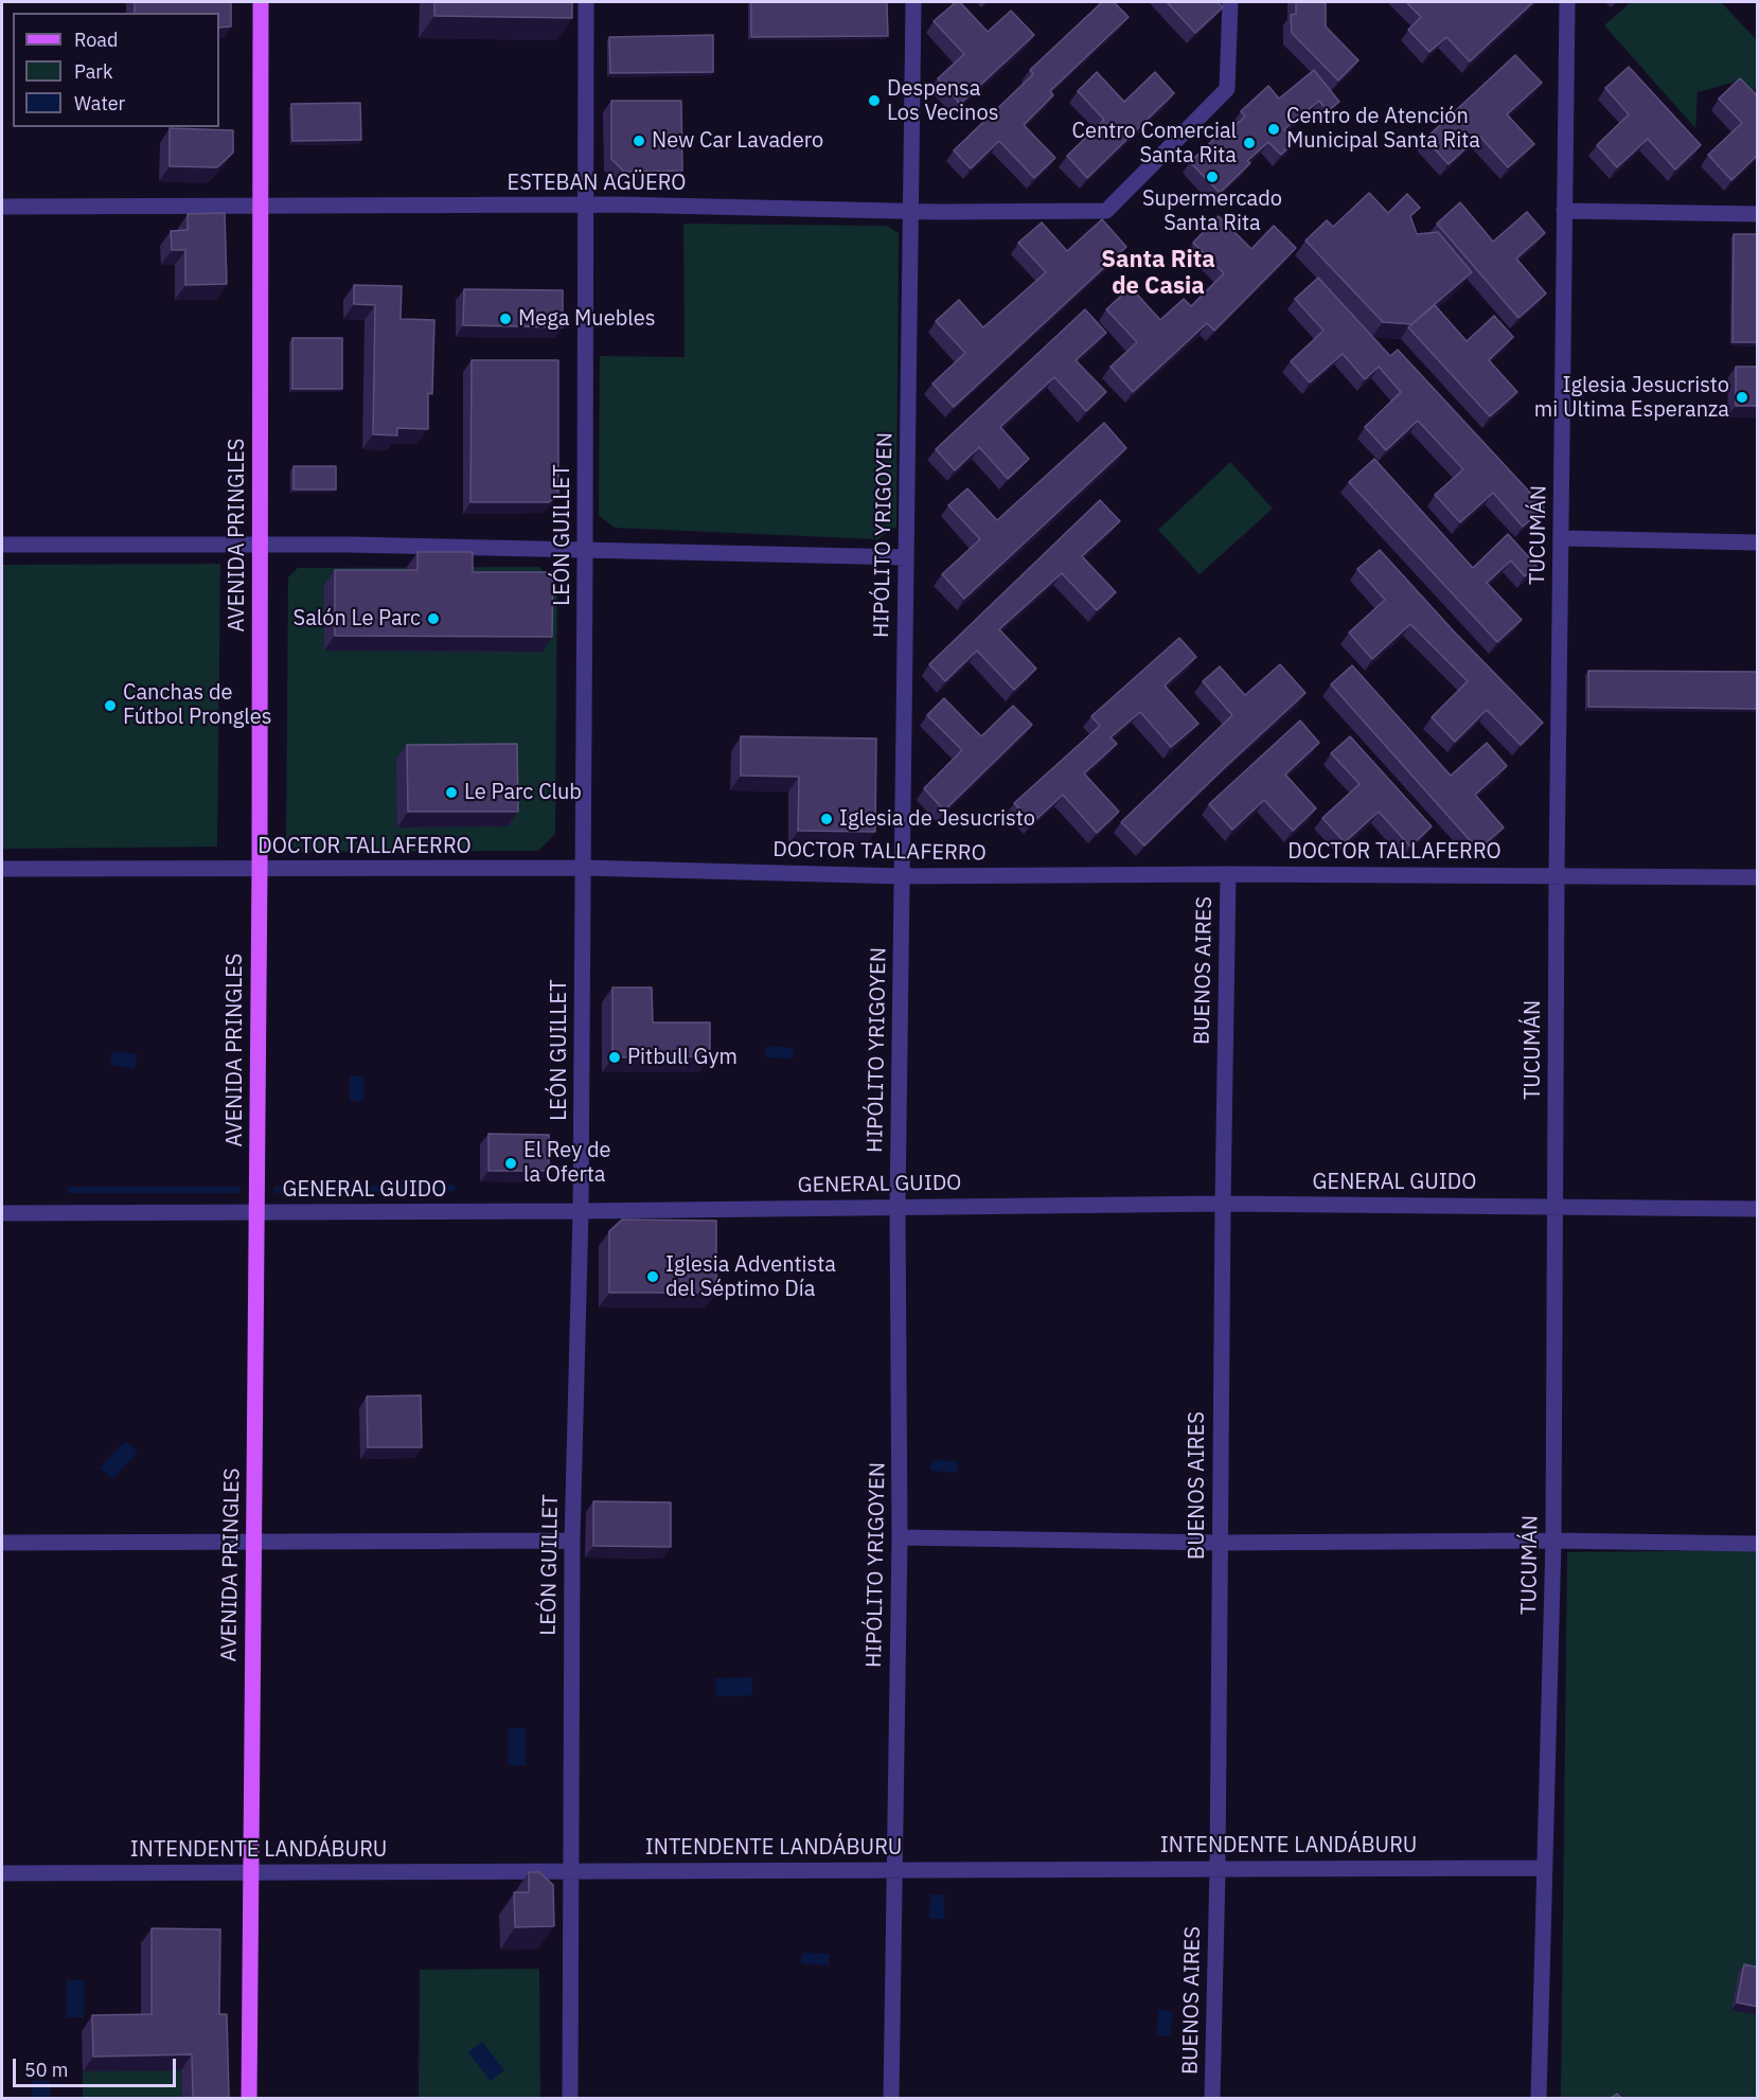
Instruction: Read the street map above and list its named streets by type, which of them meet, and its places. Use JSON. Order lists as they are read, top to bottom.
{
  "streets": {
    "main road": ["AVENIDA PRINGLES"],
    "street": [
      "ESTEBAN AGÜERO",
      "LEÓN GUILLET",
      "HIPÓLITO YRIGOYEN",
      "TUCUMÁN",
      "DOCTOR TALLAFERRO",
      "BUENOS AIRES",
      "GENERAL GUIDO",
      "INTENDENTE LANDÁBURU"
    ]
  },
  "crossings": [
    ["ESTEBAN AGÜERO", "AVENIDA PRINGLES"],
    ["ESTEBAN AGÜERO", "LEÓN GUILLET"],
    ["ESTEBAN AGÜERO", "HIPÓLITO YRIGOYEN"],
    ["AVENIDA PRINGLES", "DOCTOR TALLAFERRO"],
    ["AVENIDA PRINGLES", "GENERAL GUIDO"],
    ["AVENIDA PRINGLES", "INTENDENTE LANDÁBURU"],
    ["LEÓN GUILLET", "DOCTOR TALLAFERRO"],
    ["LEÓN GUILLET", "GENERAL GUIDO"],
    ["LEÓN GUILLET", "INTENDENTE LANDÁBURU"],
    ["HIPÓLITO YRIGOYEN", "DOCTOR TALLAFERRO"],
    ["HIPÓLITO YRIGOYEN", "GENERAL GUIDO"],
    ["HIPÓLITO YRIGOYEN", "INTENDENTE LANDÁBURU"],
    ["TUCUMÁN", "DOCTOR TALLAFERRO"],
    ["TUCUMÁN", "GENERAL GUIDO"],
    ["TUCUMÁN", "INTENDENTE LANDÁBURU"],
    ["DOCTOR TALLAFERRO", "BUENOS AIRES"],
    ["BUENOS AIRES", "GENERAL GUIDO"],
    ["BUENOS AIRES", "INTENDENTE LANDÁBURU"]
  ],
  "districts": ["Santa Rita de Casia"],
  "places": [
    "Despensa Los Vecinos",
    "Centro de Atención Municipal Santa Rita",
    "New Car Lavadero",
    "Centro Comercial Santa Rita",
    "Supermercado Santa Rita",
    "Mega Muebles",
    "Iglesia Jesucristo mi Ultima Esperanza",
    "Salón Le Parc",
    "Canchas de Fútbol Prongles",
    "Le Parc Club",
    "Iglesia de Jesucristo",
    "Pitbull Gym",
    "El Rey de la Oferta",
    "Iglesia Adventista del Séptimo Día"
  ],
  "legend": ["Road", "Park", "Water"],
  "scale_bar": "50 m"
}
